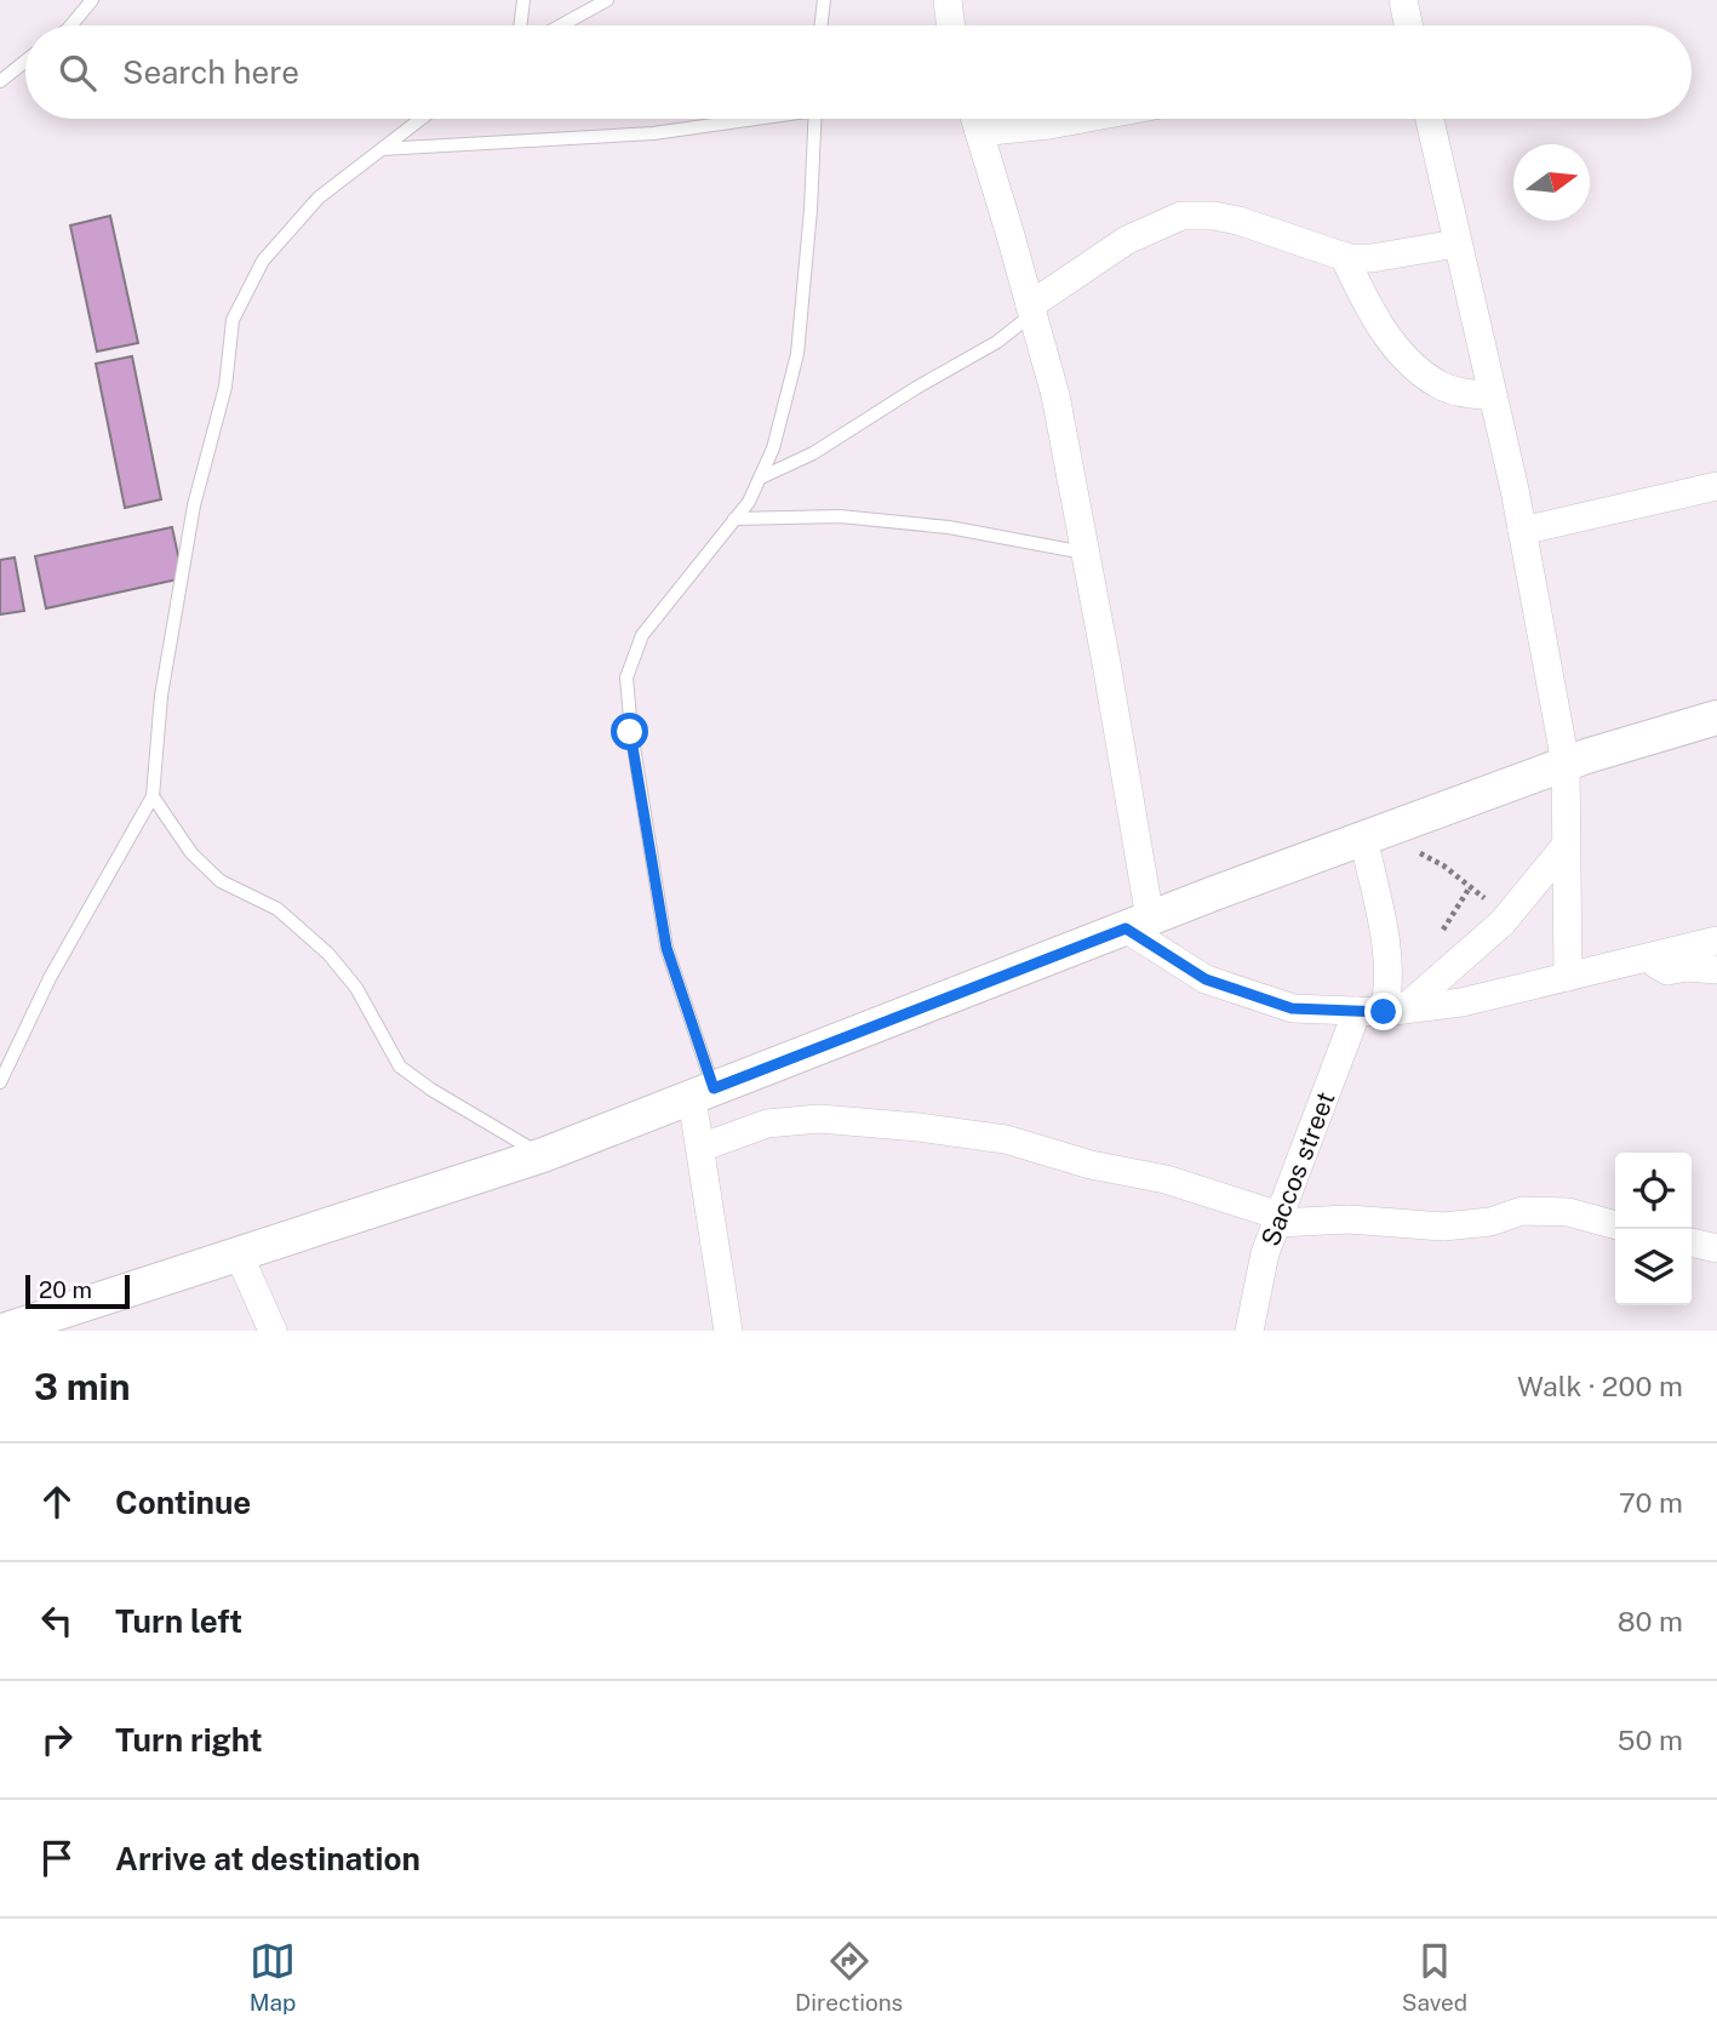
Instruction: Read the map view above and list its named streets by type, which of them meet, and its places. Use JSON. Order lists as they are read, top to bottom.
{
  "streets": {
    "street": ["Saccos street"]
  },
  "scale_bar": "20 m",
  "north": "right",
  "page": {
    "search": "Search here",
    "scale": "20 m",
    "heading": ["3 min", "Walk · 200 m"],
    "list": [
      ["Continue", "70 m"],
      ["Turn left", "80 m"],
      ["Turn right", "50 m"],
      "Arrive at destination"
    ],
    "nav": ["Map", "Directions", "Saved"]
  }
}
